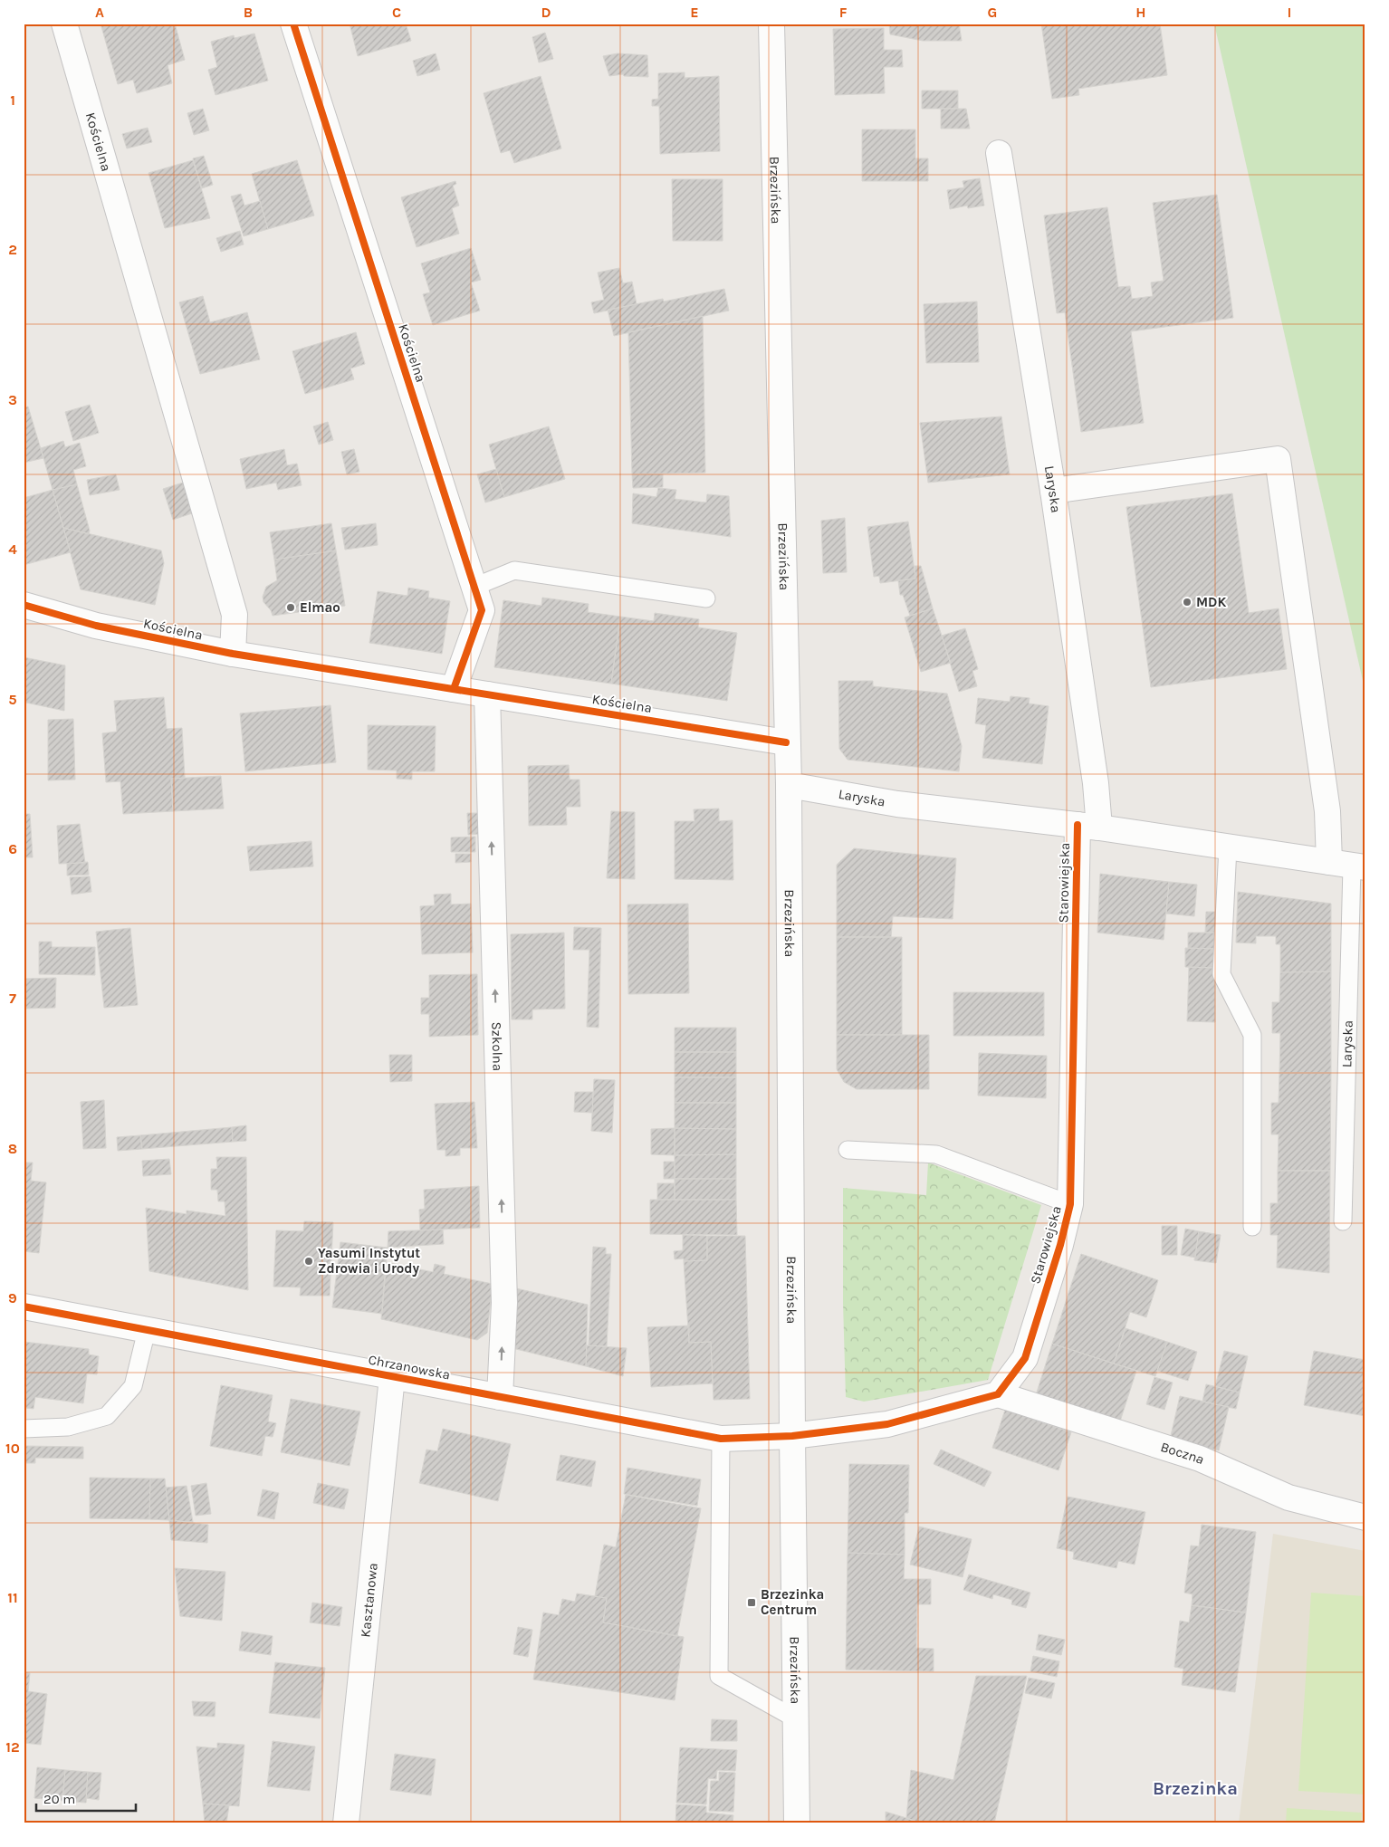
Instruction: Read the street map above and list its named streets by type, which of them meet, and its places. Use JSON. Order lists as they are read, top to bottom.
{
  "streets": {
    "street": [
      "Kościelna",
      "Brzezińska",
      "Laryska",
      "Starowiejska",
      "Szkolna",
      "Chrzanowska",
      "Boczna",
      "Kasztanowa"
    ]
  },
  "crossings": [
    ["Kościelna", "Brzezińska"],
    ["Kościelna", "Szkolna"],
    ["Brzezińska", "Laryska"],
    ["Brzezińska", "Chrzanowska"],
    ["Laryska", "Starowiejska"],
    ["Starowiejska", "Boczna"],
    ["Szkolna", "Chrzanowska"],
    ["Chrzanowska", "Kasztanowa"]
  ],
  "one_way": ["Szkolna"],
  "districts": ["Brzezinka"],
  "places": {
    "other": ["MDK", "Elmao", "Yasumi Instytut Zdrowia i Urody"],
    "transit": ["Brzezinka Centrum"]
  },
  "scale_bar": "20 m",
  "grid": {
    "columns": [
      "A",
      "B",
      "C",
      "D",
      "E",
      "F",
      "G",
      "H",
      "I"
    ],
    "rows": [
      "1",
      "2",
      "3",
      "4",
      "5",
      "6",
      "7",
      "8",
      "9",
      "10",
      "11",
      "12"
    ]
  }
}
